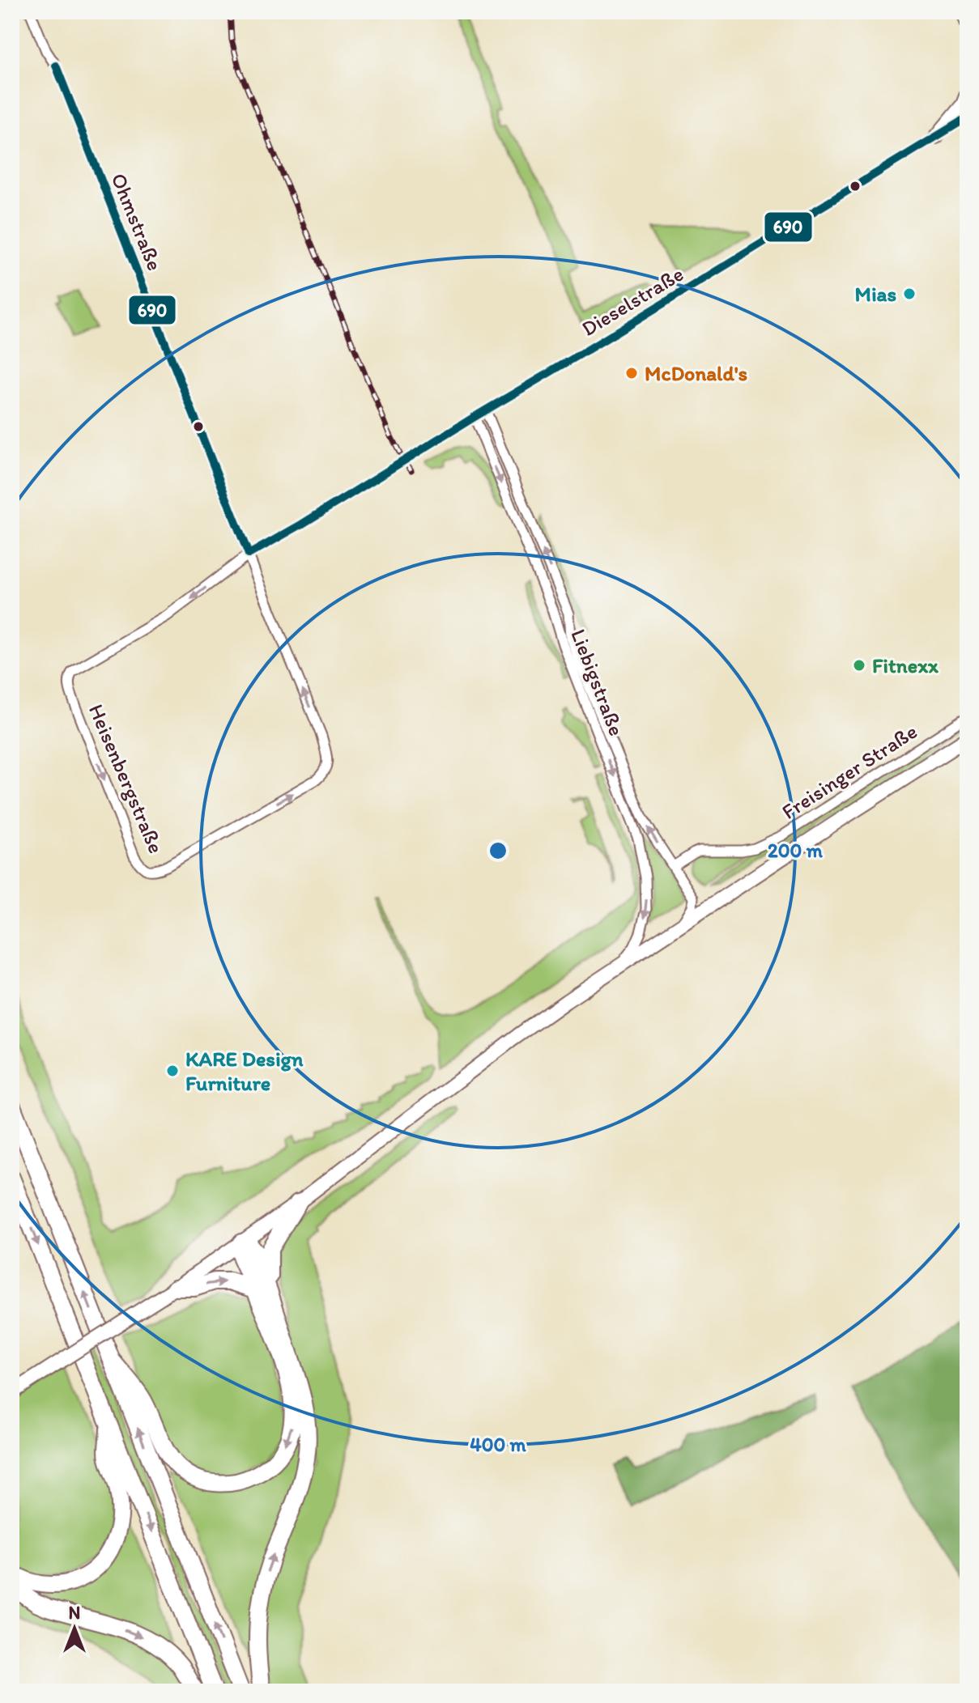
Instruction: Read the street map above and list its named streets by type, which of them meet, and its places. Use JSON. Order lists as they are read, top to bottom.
{
  "streets": {
    "street": [
      "Ohmstraße",
      "Dieselstraße",
      "Liebigstraße",
      "Freisinger Straße",
      "Heisenbergstraße"
    ]
  },
  "crossings": [
    ["Ohmstraße", "Dieselstraße"],
    ["Ohmstraße", "Heisenbergstraße"],
    ["Dieselstraße", "Liebigstraße"],
    ["Dieselstraße", "Heisenbergstraße"],
    ["Liebigstraße", "Freisinger Straße"]
  ],
  "places": [
    "Mias",
    "McDonald's",
    "Fitnexx",
    "KARE Design Furniture"
  ],
  "lines": ["transit line 690"],
  "north": "top",
  "rings": ["200 m", "400 m"]
}
